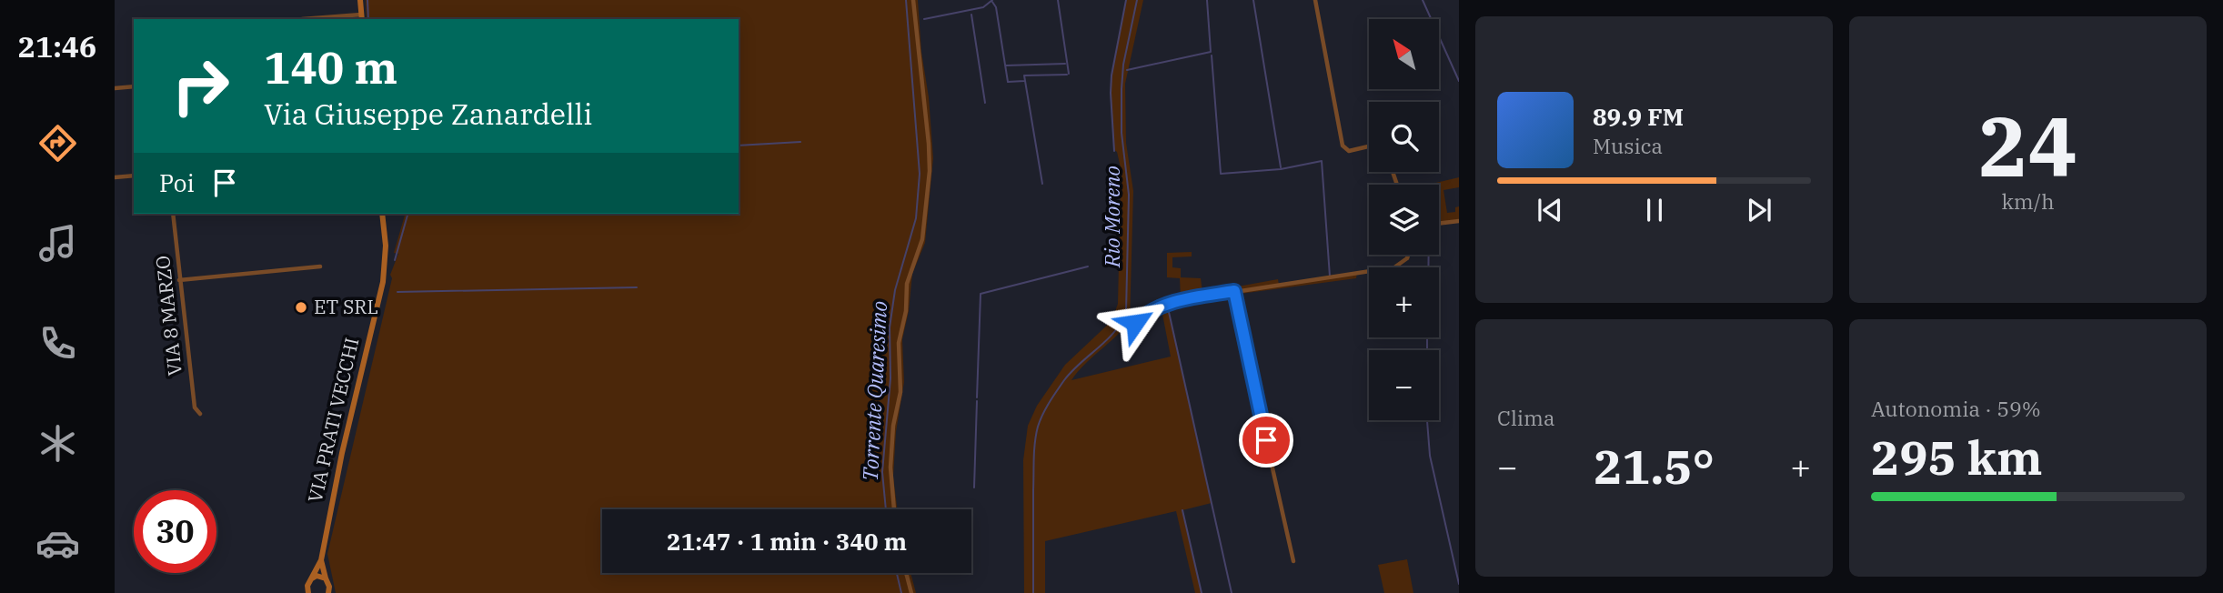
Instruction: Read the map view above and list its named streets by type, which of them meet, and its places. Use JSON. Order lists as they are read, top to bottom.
{
  "streets": {
    "main road": ["VIA PRATI VECCHI"],
    "street": ["VIA 8 MARZO"]
  },
  "water": ["Rio Moreno", "Torrente Quaresimo"],
  "places": ["ET SRL"],
  "north": "top left",
  "page": {
    "tabs": "21:46",
    "tile": [
      ["24", "km/h"],
      "Clima",
      ["Autonomia · 59%", "295 km"]
    ],
    "map_buttons": ["+", "−"],
    "turn": ["140 m", "Via Giuseppe Zanardelli"],
    "song": ["89.9 FM", "Musica"],
    "then": "Poi",
    "heat": ["−", "21.5°", "+"],
    "limit": "30",
    "trip": "21:47 · 1 min · 340 m"
  }
}
